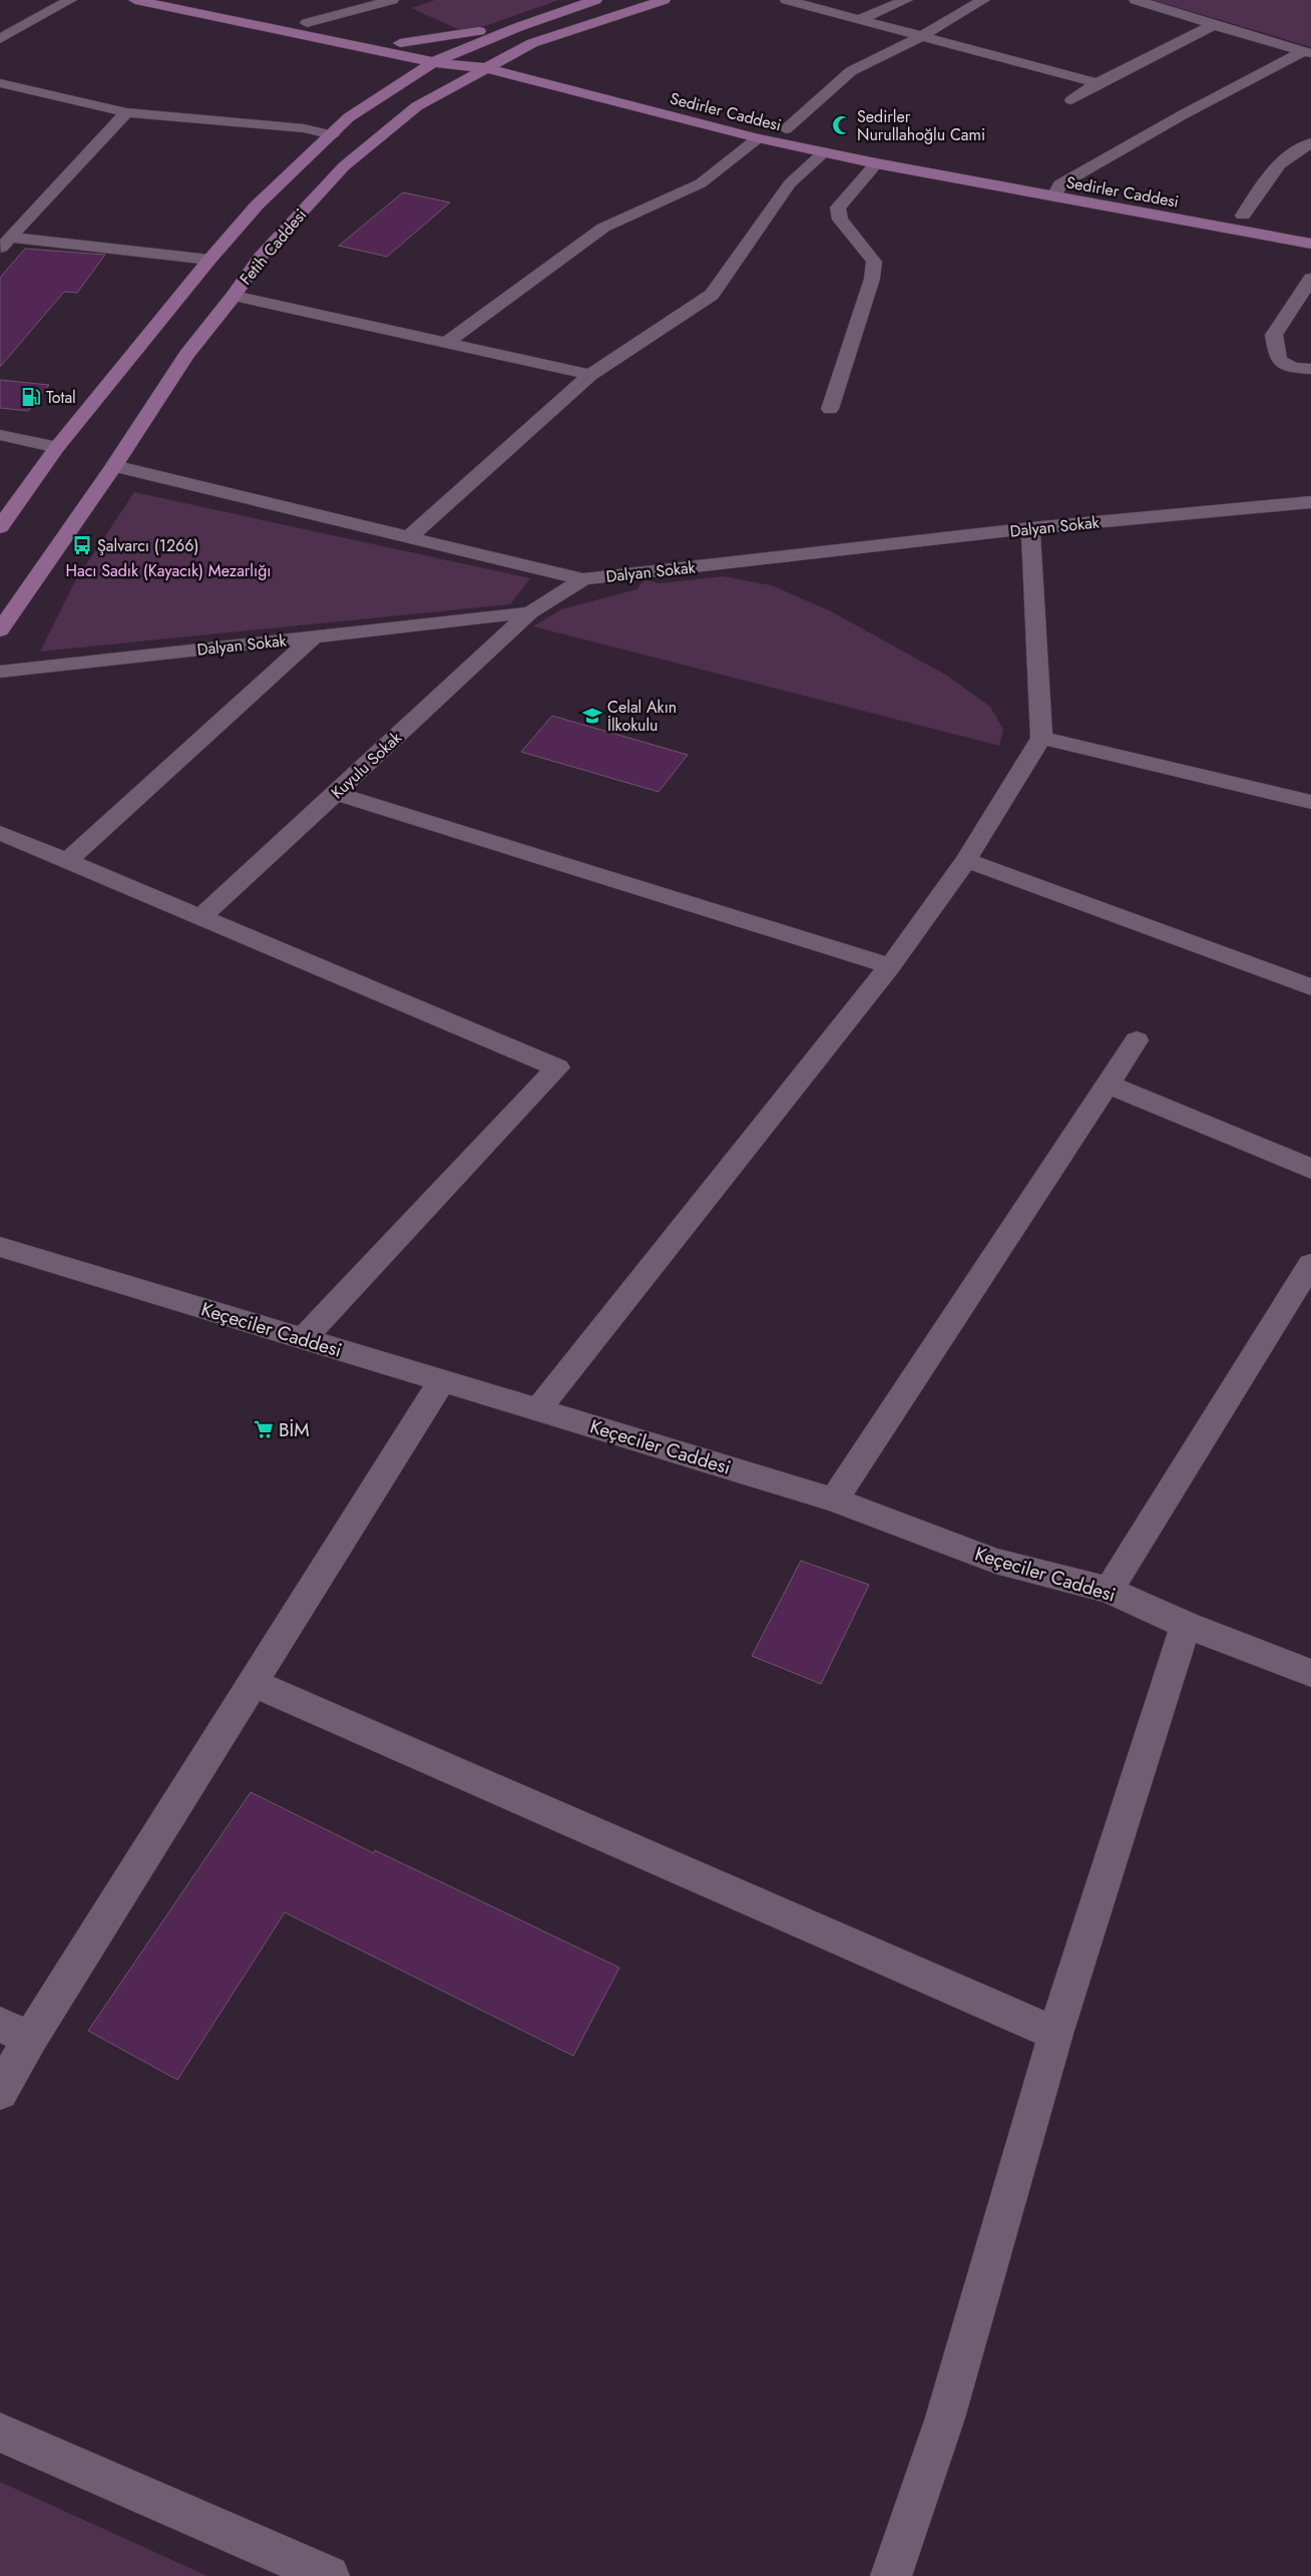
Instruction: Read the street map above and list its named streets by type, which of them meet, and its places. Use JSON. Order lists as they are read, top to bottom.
{
  "streets": {
    "main road": ["Sedirler Caddesi", "Fetih Caddesi"],
    "street": ["Dalyan Sokak", "Kuyulu Sokak", "Keçeciler Caddesi"]
  },
  "crossings": [
    ["Sedirler Caddesi", "Fetih Caddesi"],
    ["Dalyan Sokak", "Kuyulu Sokak"]
  ],
  "parks": ["Hacı Sadık (Kayacık) Mezarlığı"],
  "places": {
    "mosque": ["Sedirler Nurullahoğlu Cami"],
    "fuel station": ["Total"],
    "bus stop": ["Şalvarcı (1266)"],
    "school or university": ["Celal Akın İlkokulu"],
    "supermarket": ["BİM"]
  }
}
